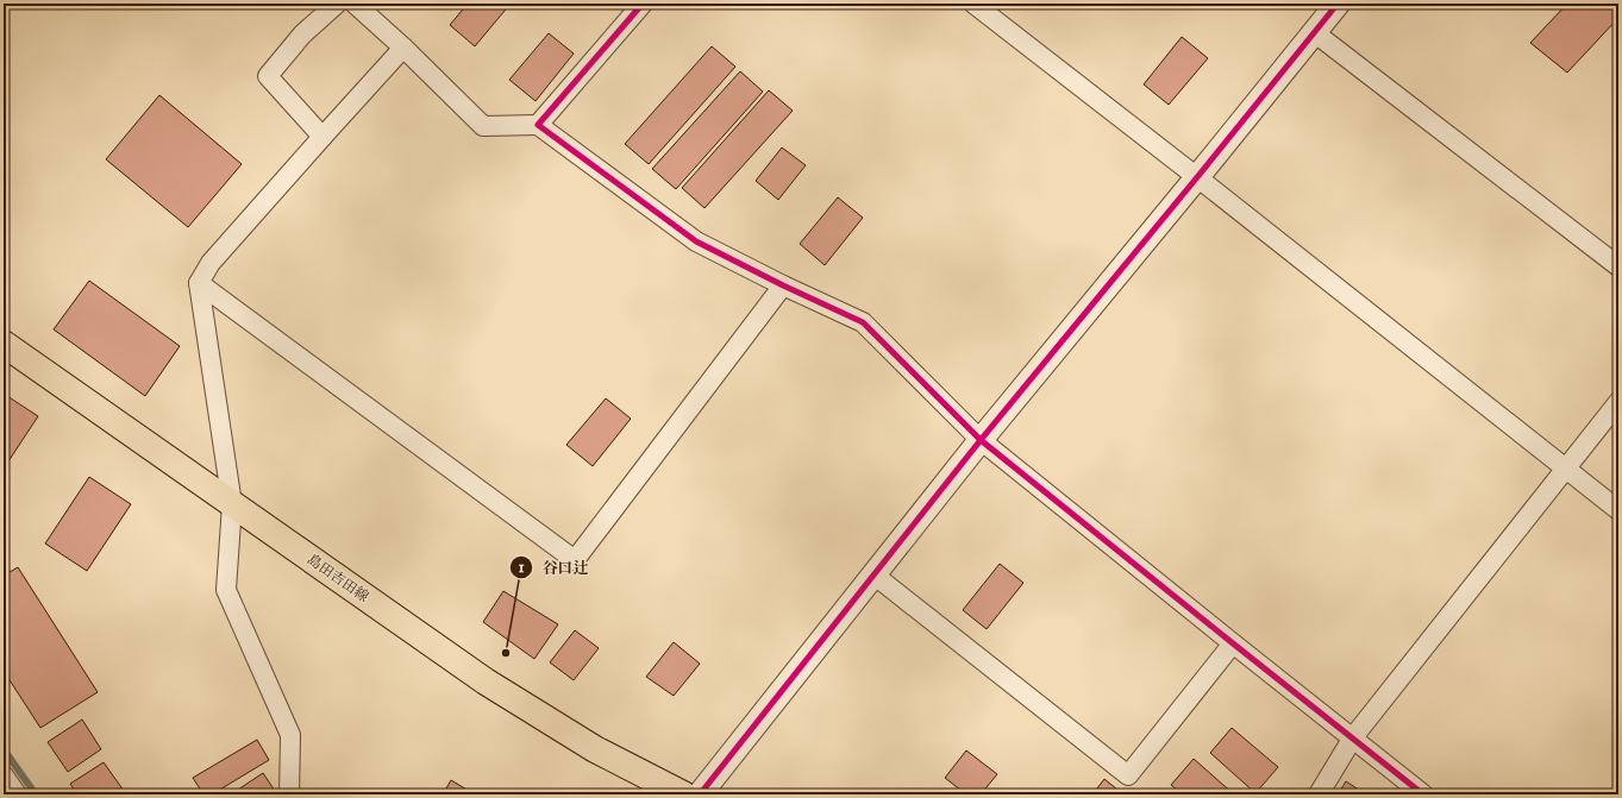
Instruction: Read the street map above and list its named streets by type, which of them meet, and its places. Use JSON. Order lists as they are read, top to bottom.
{
  "streets": {
    "main road": ["島田吉田線"]
  },
  "places": ["谷口辻"]
}
